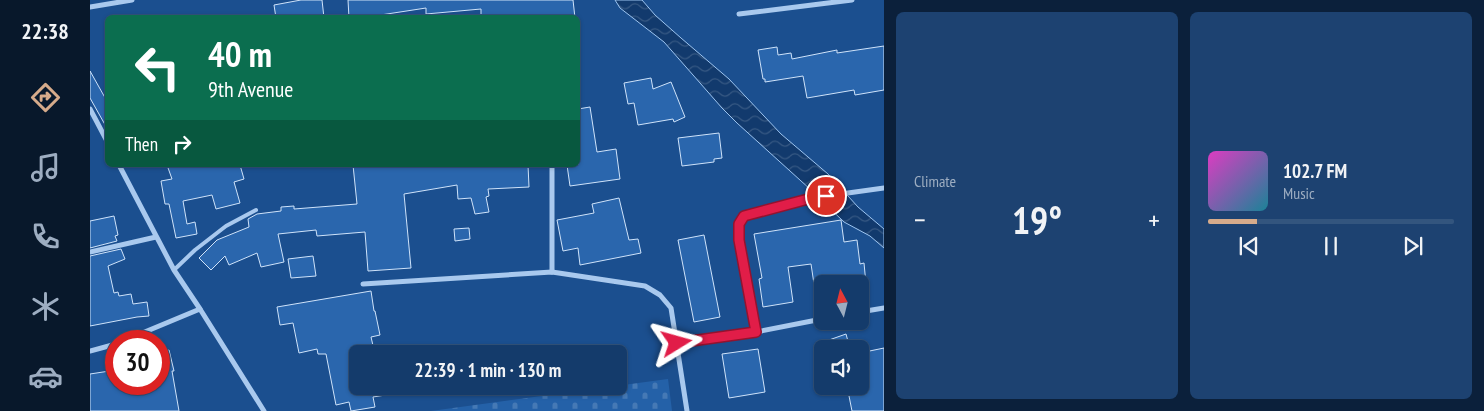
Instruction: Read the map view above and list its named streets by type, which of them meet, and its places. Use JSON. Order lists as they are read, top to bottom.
{
  "north": "top",
  "page": {
    "tabs": "22:38",
    "tile": "Climate",
    "turn": ["40 m", "9th Avenue"],
    "then": "Then",
    "song": ["102.7 FM", "Music"],
    "heat": ["−", "19°", "+"],
    "limit": "30",
    "trip": "22:39 · 1 min · 130 m"
  }
}
